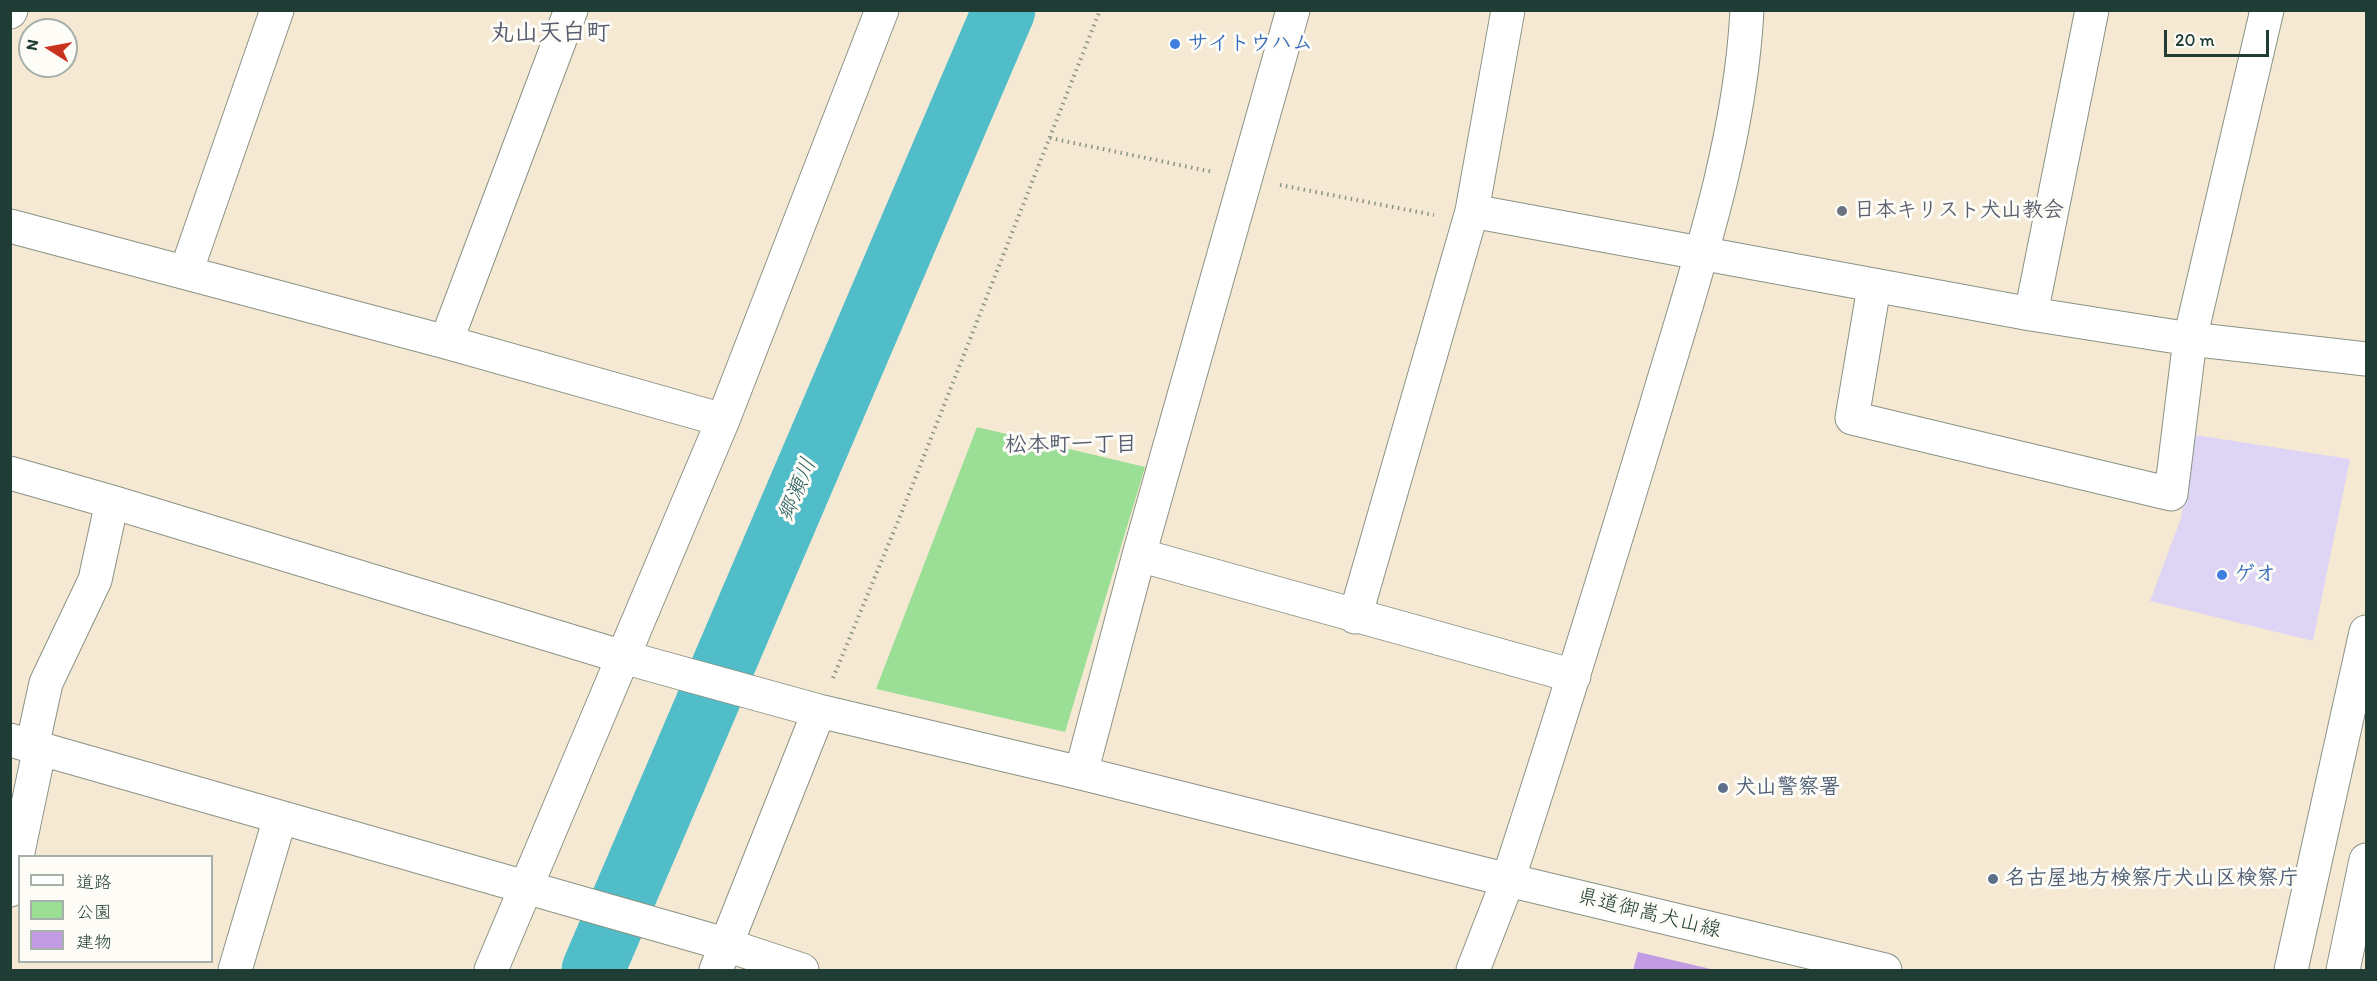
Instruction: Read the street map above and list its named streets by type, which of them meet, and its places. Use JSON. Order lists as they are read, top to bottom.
{
  "streets": {
    "street": ["県道御嵩犬山線"]
  },
  "districts": ["丸山天白町", "松本町一丁目"],
  "water": ["郷瀬川"],
  "places": [
    "サイトウハム",
    "日本キリスト犬山教会",
    "ゲオ",
    "犬山警察署",
    "名古屋地方検察庁犬山区検察庁"
  ],
  "legend": ["道路", "公園", "建物"],
  "scale_bar": "20 m",
  "north": "left"
}
